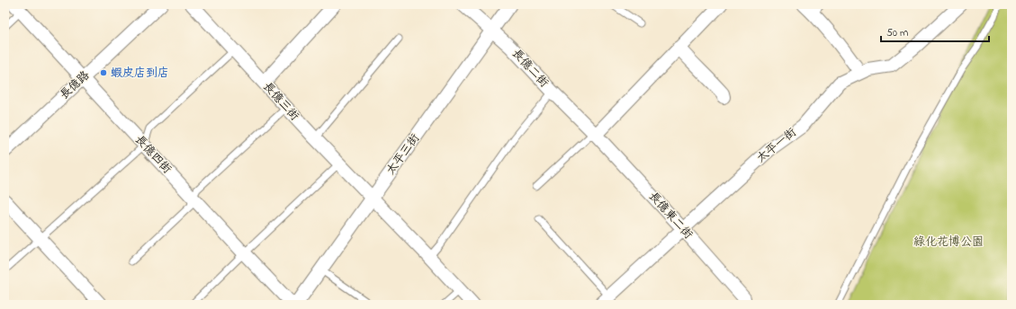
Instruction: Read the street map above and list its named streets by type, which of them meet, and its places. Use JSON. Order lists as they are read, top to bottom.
{
  "streets": {
    "street": [
      "長億二街",
      "長億路",
      "長億三街",
      "太平一街",
      "長億四街",
      "太平三街",
      "長億東二街"
    ]
  },
  "crossings": [
    ["長億二街", "太平三街"],
    ["長億二街", "長億東二街"],
    ["長億路", "長億四街"],
    ["長億三街", "太平三街"],
    ["太平一街", "長億東二街"]
  ],
  "parks": ["綠化花博公園"],
  "places": ["蝦皮店到店"],
  "scale_bar": "50 m"
}
